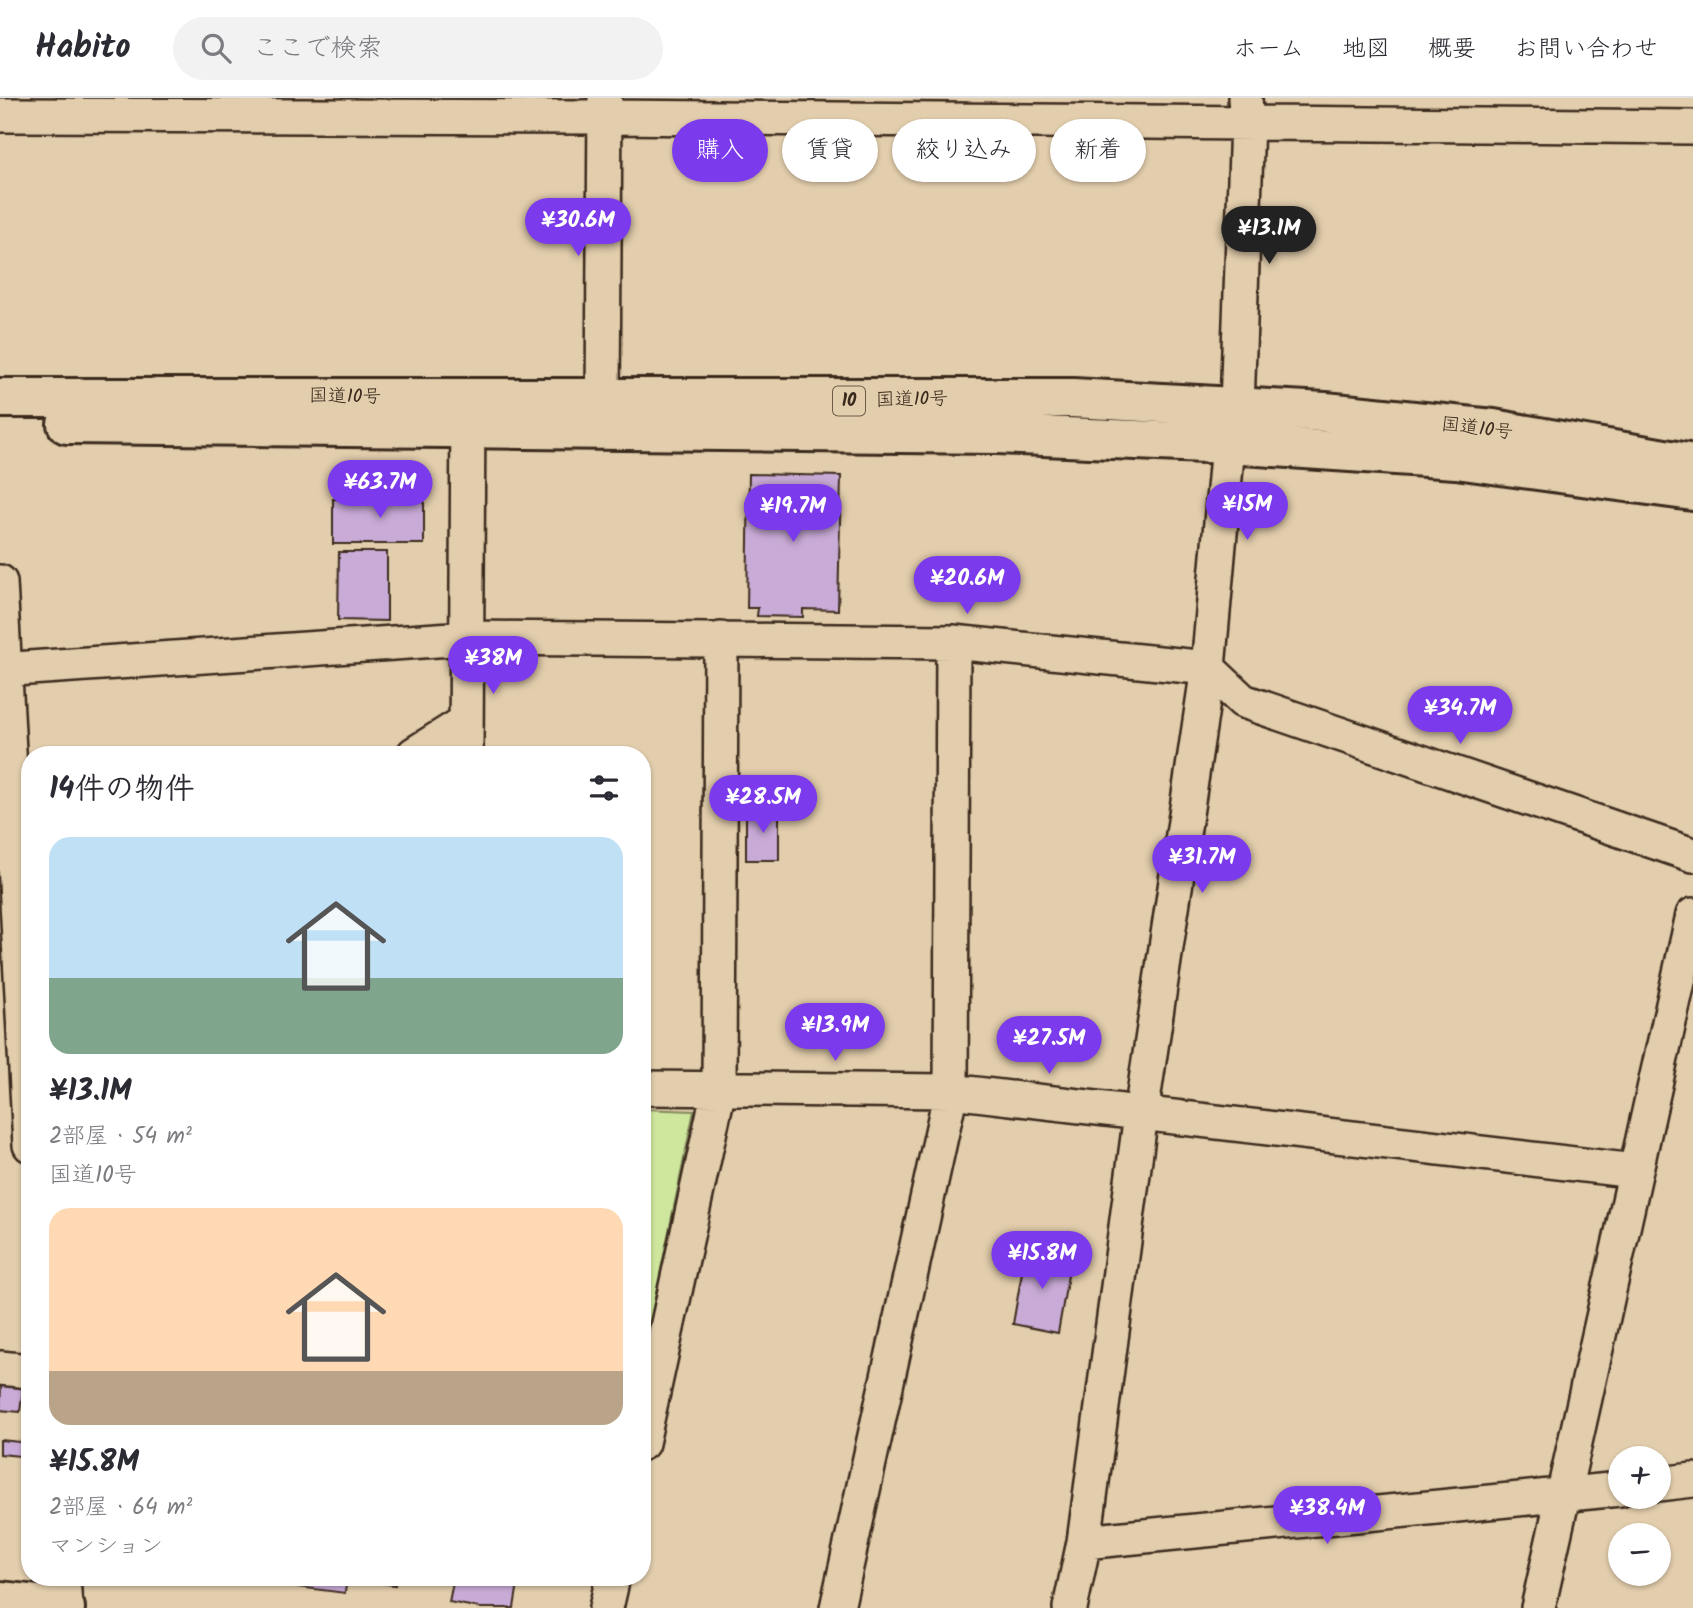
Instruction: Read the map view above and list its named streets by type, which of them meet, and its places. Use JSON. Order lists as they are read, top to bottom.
{
  "streets": {
    "main road": ["国道10号", "10"]
  },
  "page": {
    "header": "Habito",
    "search": "ここで検索",
    "nav": [
      "ホーム",
      "地図",
      "概要",
      "お問い合わせ"
    ],
    "chip": [
      "購入",
      "賃貸",
      "絞り込み",
      "新着"
    ],
    "price": [
      "¥30.6M",
      "¥13.1M",
      "¥63.7M",
      "¥15M",
      "¥19.7M",
      "¥20.6M",
      "¥38M",
      "¥34.7M",
      "¥28.5M",
      "¥31.7M",
      "¥13.9M",
      "¥27.5M",
      "¥15.8M",
      "¥38.4M"
    ],
    "heading": "14件の物件",
    "list": [
      {
        "name": "¥13.1M",
        "note": "2部屋 · 54 m² · 国道10号"
      },
      {
        "name": "¥15.8M",
        "note": "2部屋 · 64 m² · マンション"
      }
    ],
    "map_buttons": ["+", "−"]
  }
}
